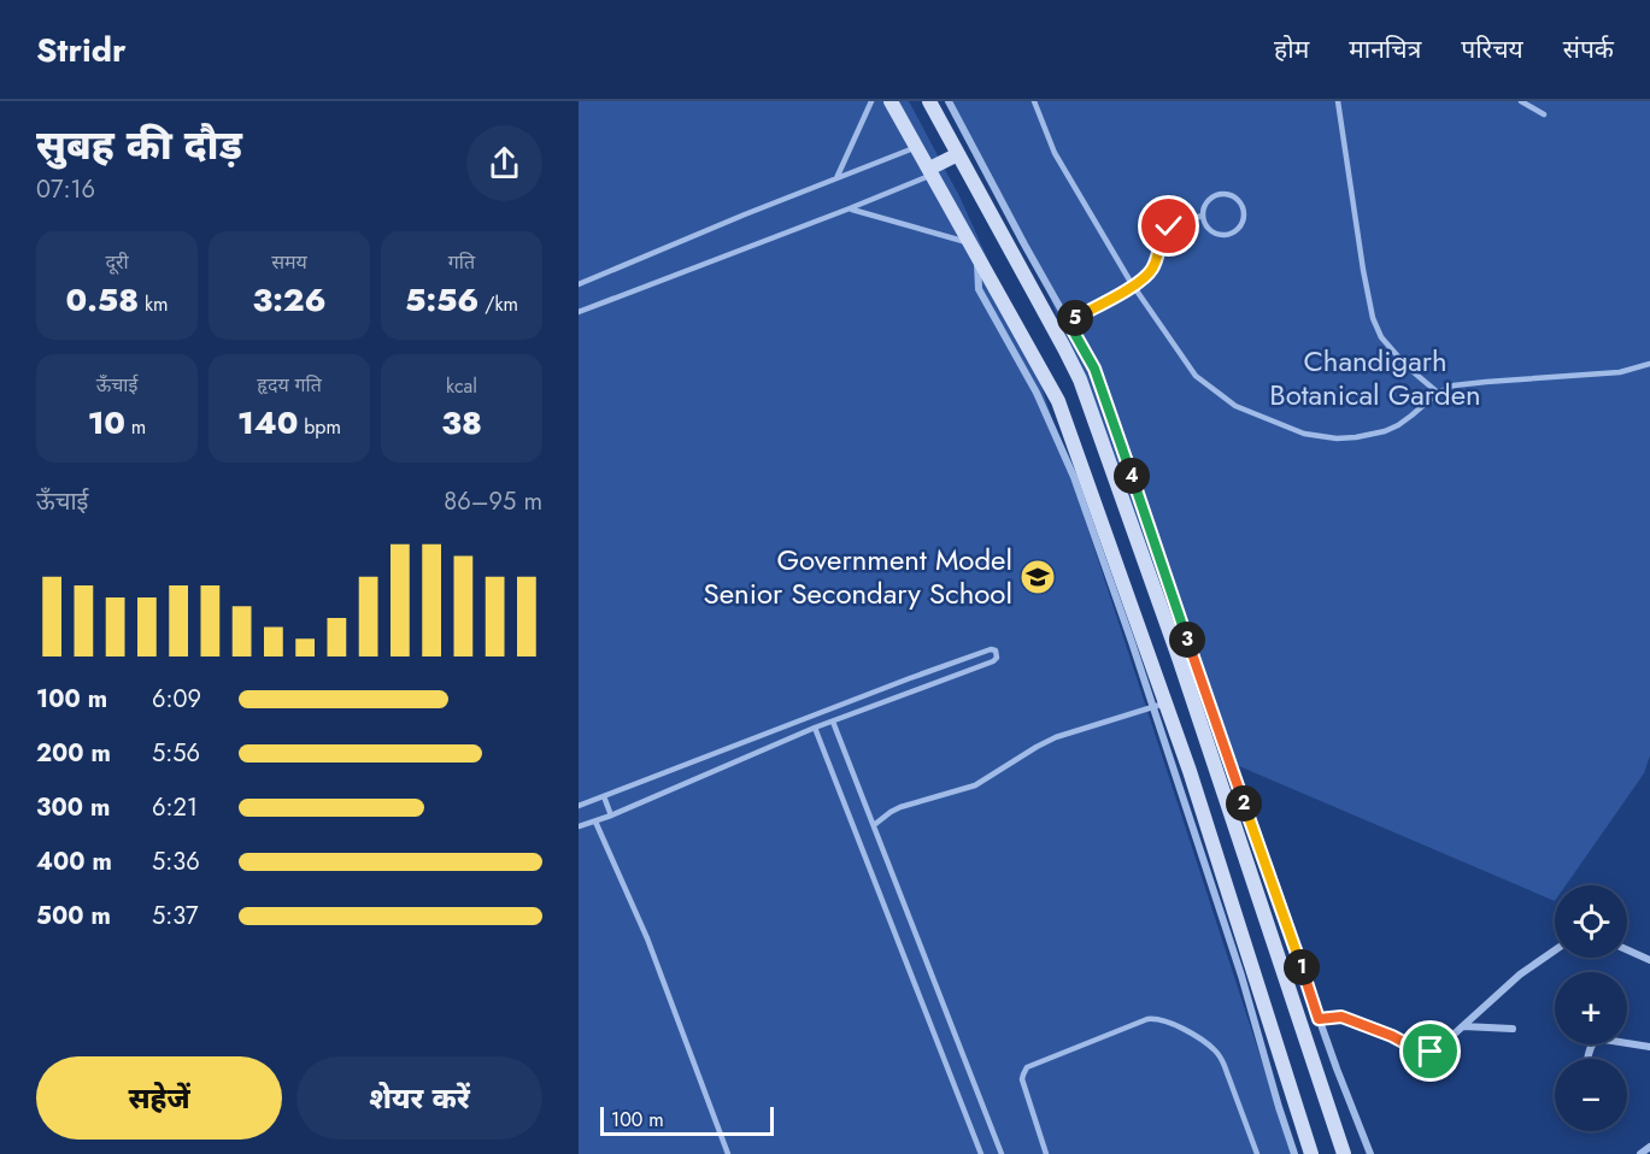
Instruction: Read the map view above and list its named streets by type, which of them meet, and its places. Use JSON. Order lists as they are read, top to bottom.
{
  "parks": ["Chandigarh Botanical Garden"],
  "places": {
    "school or university": ["Government Model Senior Secondary School"]
  },
  "scale_bar": "100 m",
  "page": {
    "header": "Stridr",
    "nav": [
      "होम",
      "मानचित्र",
      "परिचय",
      "संपर्क"
    ],
    "heading": ["सुबह की दौड़", "07:16"],
    "stats": [
      ["दूरी", "0.58 km"],
      ["समय", "3:26"],
      ["गति", "5:56 /km"],
      ["ऊँचाई", "10 m"],
      ["हृदय गति", "140 bpm"],
      ["kcal", "38"]
    ],
    "pins": [
      "5",
      "4",
      "3",
      "2",
      "1"
    ],
    "chart": ["ऊँचाई", "86–95 m"],
    "list": [
      {
        "name": "100 m",
        "note": "6:09"
      },
      {
        "name": "200 m",
        "note": "5:56"
      },
      {
        "name": "300 m",
        "note": "6:21"
      },
      {
        "name": "400 m",
        "note": "5:36"
      },
      {
        "name": "500 m",
        "note": "5:37"
      }
    ],
    "map_buttons": ["+", "−"],
    "buttons": ["सहेजें", "शेयर करें"],
    "scale": "100 m"
  }
}
